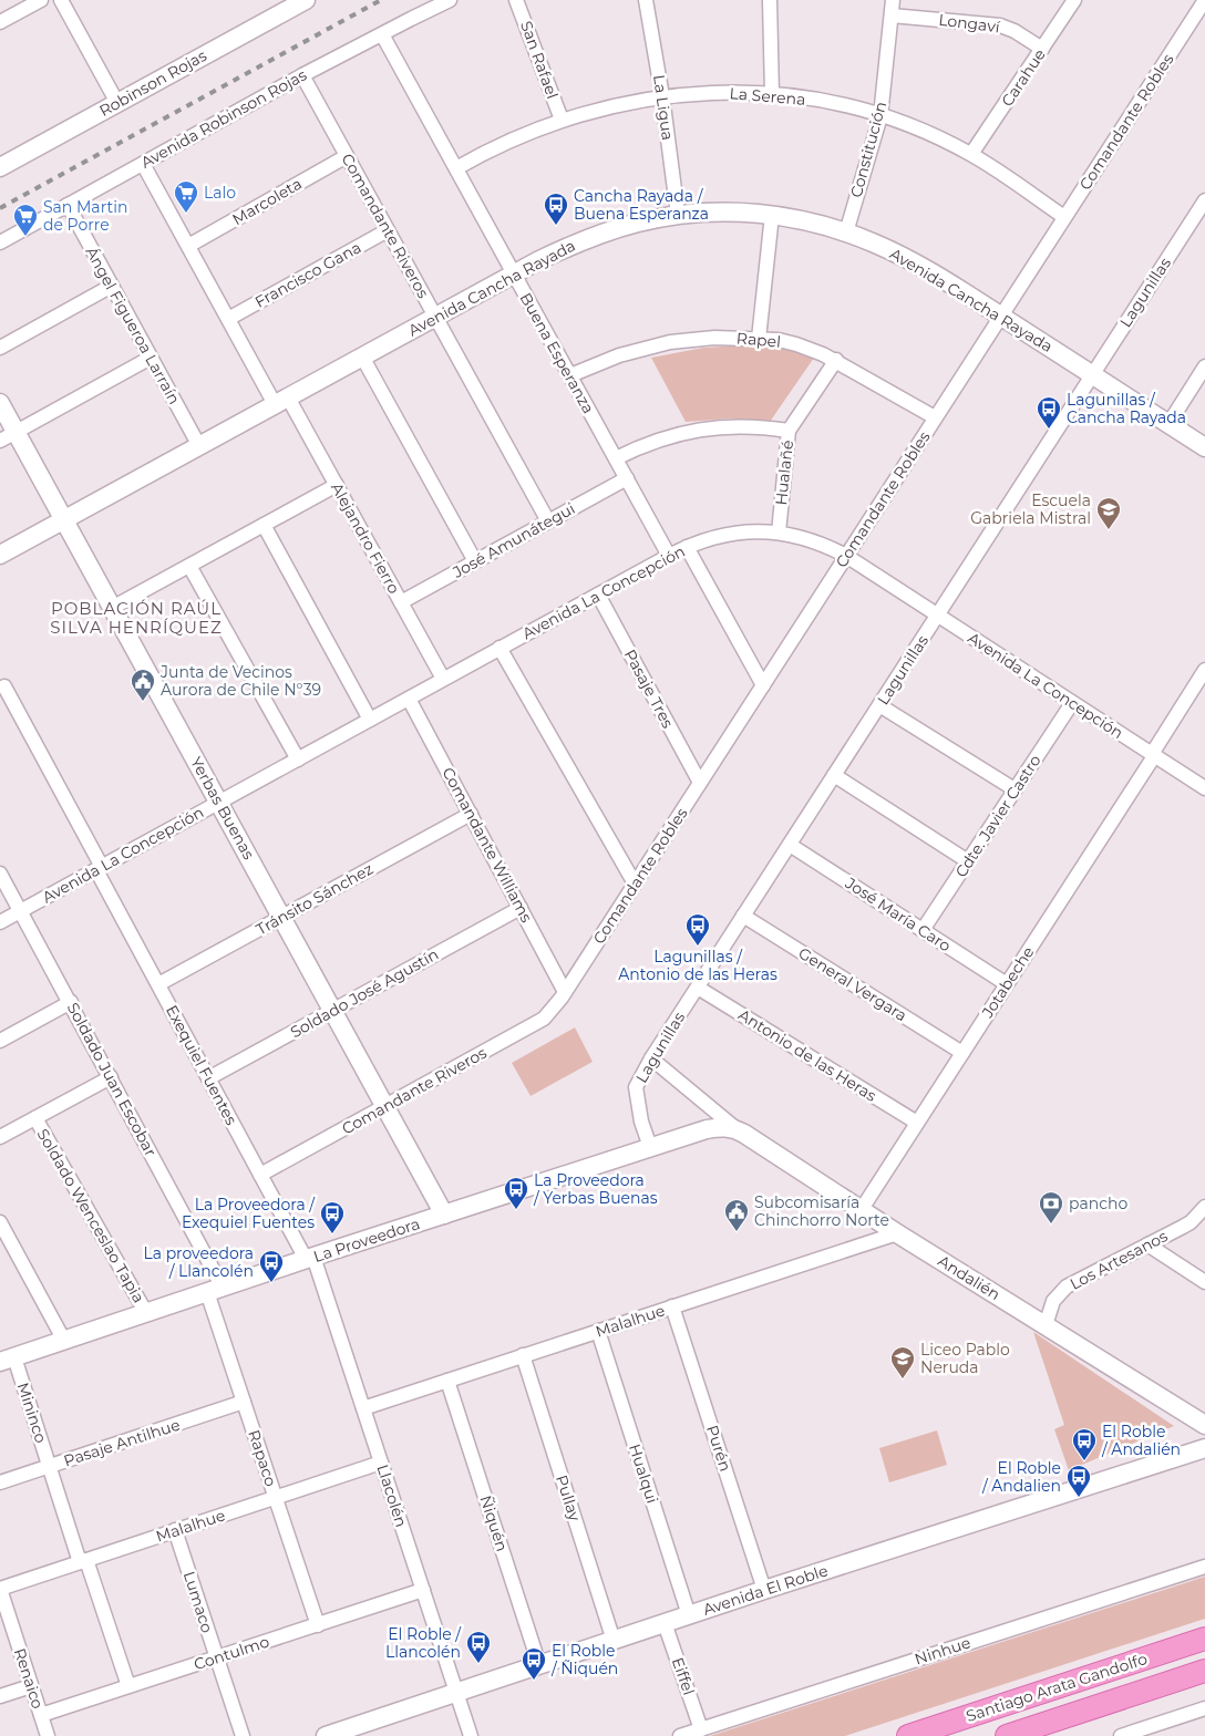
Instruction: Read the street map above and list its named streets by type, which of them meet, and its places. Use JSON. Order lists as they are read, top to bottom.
{
  "streets": {
    "main road": ["Santiago Arata Gandolfo"],
    "street": [
      "Longaví",
      "San Rafael",
      "Carahue",
      "Robinson Rojas",
      "La Serena",
      "La Ligua",
      "Avenida Robinson Rojas",
      "Comandante Robles",
      "Constitución",
      "Marcoleta",
      "Comandante Riveros",
      "Francisco Gana",
      "Avenida Cancha Rayada",
      "Lagunillas",
      "Ángel Figueroa Larraín",
      "Rapel",
      "Buena Esperanza",
      "Hualañé",
      "Alejandro Fierro",
      "José Amunátegui",
      "Avenida La Concepción",
      "Pasaje Tres",
      "Yerbas Buenas",
      "Cdte. Javier Castro",
      "Comandante Williams",
      "Tránsito Sánchez",
      "José María Caro",
      "Jotabeche",
      "General Vergara",
      "Soldado José Agustín",
      "Antonio de las Heras",
      "Exequiel Fuentes",
      "Soldado Juan Escobar",
      "Soldado Wenceslao Tapia",
      "La Proveedora",
      "Los Artesanos",
      "Andalién",
      "Malalhue",
      "Mininco",
      "Pasaje Antilhue",
      "Purén",
      "Rapaco",
      "Hualqui",
      "Llacolén",
      "Pullay",
      "Ñiquén",
      "Avenida El Roble",
      "Lumaco",
      "Ninhue",
      "Contulmo",
      "Eiffel",
      "Renaico"
    ]
  },
  "crossings": [
    ["Longaví", "Carahue"],
    ["Longaví", "Constitución"],
    ["San Rafael", "La Serena"],
    ["Carahue", "La Serena"],
    ["La Serena", "La Ligua"],
    ["La Serena", "Comandante Robles"],
    ["La Serena", "Constitución"],
    ["La Serena", "Buena Esperanza"],
    ["La Ligua", "Avenida Cancha Rayada"],
    ["Avenida Robinson Rojas", "Comandante Riveros"],
    ["Avenida Robinson Rojas", "Ángel Figueroa Larraín"],
    ["Avenida Robinson Rojas", "Buena Esperanza"],
    ["Avenida Robinson Rojas", "Alejandro Fierro"],
    ["Comandante Robles", "Comandante Riveros"],
    ["Comandante Robles", "Avenida Cancha Rayada"],
    ["Comandante Robles", "Rapel"],
    ["Comandante Robles", "Avenida La Concepción"],
    ["Comandante Robles", "Pasaje Tres"],
    ["Comandante Robles", "Comandante Williams"],
    ["Constitución", "Avenida Cancha Rayada"],
    ["Marcoleta", "Comandante Riveros"],
    ["Marcoleta", "Alejandro Fierro"],
    ["Comandante Riveros", "Francisco Gana"],
    ["Comandante Riveros", "Avenida Cancha Rayada"],
    ["Comandante Riveros", "José Amunátegui"],
    ["Comandante Riveros", "Yerbas Buenas"],
    ["Comandante Riveros", "Comandante Williams"],
    ["Comandante Riveros", "Exequiel Fuentes"],
    ["Francisco Gana", "Alejandro Fierro"],
    ["Avenida Cancha Rayada", "Lagunillas"],
    ["Avenida Cancha Rayada", "Ángel Figueroa Larraín"],
    ["Avenida Cancha Rayada", "Buena Esperanza"],
    ["Avenida Cancha Rayada", "Alejandro Fierro"],
    ["Avenida Cancha Rayada", "Yerbas Buenas"],
    ["Lagunillas", "Avenida La Concepción"],
    ["Lagunillas", "José María Caro"],
    ["Lagunillas", "General Vergara"],
    ["Lagunillas", "Antonio de las Heras"],
    ["Lagunillas", "La Proveedora"],
    ["Rapel", "Buena Esperanza"],
    ["Rapel", "Hualañé"],
    ["Buena Esperanza", "José Amunátegui"],
    ["Buena Esperanza", "Avenida La Concepción"],
    ["Hualañé", "Avenida La Concepción"],
    ["Alejandro Fierro", "José Amunátegui"],
    ["Alejandro Fierro", "Avenida La Concepción"],
    ["Avenida La Concepción", "Pasaje Tres"],
    ["Avenida La Concepción", "Yerbas Buenas"],
    ["Avenida La Concepción", "Cdte. Javier Castro"],
    ["Avenida La Concepción", "Comandante Williams"],
    ["Avenida La Concepción", "Jotabeche"],
    ["Avenida La Concepción", "Exequiel Fuentes"],
    ["Avenida La Concepción", "Soldado Juan Escobar"],
    ["Yerbas Buenas", "Tránsito Sánchez"],
    ["Yerbas Buenas", "Soldado José Agustín"],
    ["Yerbas Buenas", "La Proveedora"],
    ["Cdte. Javier Castro", "José María Caro"],
    ["Comandante Williams", "Tránsito Sánchez"],
    ["Comandante Williams", "Soldado José Agustín"],
    ["Tránsito Sánchez", "Exequiel Fuentes"],
    ["José María Caro", "Jotabeche"],
    ["Jotabeche", "General Vergara"],
    ["Jotabeche", "Antonio de las Heras"],
    ["Jotabeche", "Andalién"],
    ["Soldado José Agustín", "Exequiel Fuentes"],
    ["Exequiel Fuentes", "La Proveedora"],
    ["Exequiel Fuentes", "Llacolén"],
    ["Soldado Juan Escobar", "La Proveedora"],
    ["Soldado Juan Escobar", "Rapaco"],
    ["Soldado Wenceslao Tapia", "La Proveedora"],
    ["La Proveedora", "Andalién"],
    ["La Proveedora", "Mininco"],
    ["La Proveedora", "Rapaco"],
    ["La Proveedora", "Llacolén"],
    ["Los Artesanos", "Andalién"],
    ["Andalién", "Malalhue"],
    ["Malalhue", "Mininco"],
    ["Malalhue", "Purén"],
    ["Malalhue", "Rapaco"],
    ["Malalhue", "Hualqui"],
    ["Malalhue", "Llacolén"],
    ["Malalhue", "Pullay"],
    ["Malalhue", "Ñiquén"],
    ["Malalhue", "Lumaco"],
    ["Malalhue", "Renaico"],
    ["Mininco", "Pasaje Antilhue"],
    ["Mininco", "Contulmo"],
    ["Pasaje Antilhue", "Rapaco"],
    ["Purén", "Avenida El Roble"],
    ["Rapaco", "Contulmo"],
    ["Hualqui", "Avenida El Roble"],
    ["Llacolén", "Avenida El Roble"],
    ["Llacolén", "Contulmo"],
    ["Pullay", "Avenida El Roble"],
    ["Ñiquén", "Avenida El Roble"],
    ["Avenida El Roble", "Eiffel"],
    ["Lumaco", "Contulmo"],
    ["Ninhue", "Eiffel"],
    ["Contulmo", "Renaico"]
  ],
  "districts": ["POBLACIÓN RAÚL SILVA HENRÍQUEZ"],
  "places": {
    "supermarket": ["Lalo", "San Martin de Porre"],
    "bus stop": [
      "Cancha Rayada / Buena Esperanza",
      "Lagunillas / Cancha Rayada",
      "Lagunillas / Antonio de las Heras",
      "La Proveedora / Yerbas Buenas",
      "La Proveedora / Exequiel Fuentes",
      "La proveedora / Llancolén",
      "El Roble / Andalién",
      "El Roble / Andalien",
      "El Roble / Llancolén",
      "El Roble / Ñiquén"
    ],
    "school or university": ["Escuela Gabriela Mistral", "Liceo Pablo Neruda"],
    "public building": ["Junta de Vecinos Aurora de Chile N°39", "Subcomisaría Chinchorro Norte"],
    "bank": ["pancho"]
  }
}
